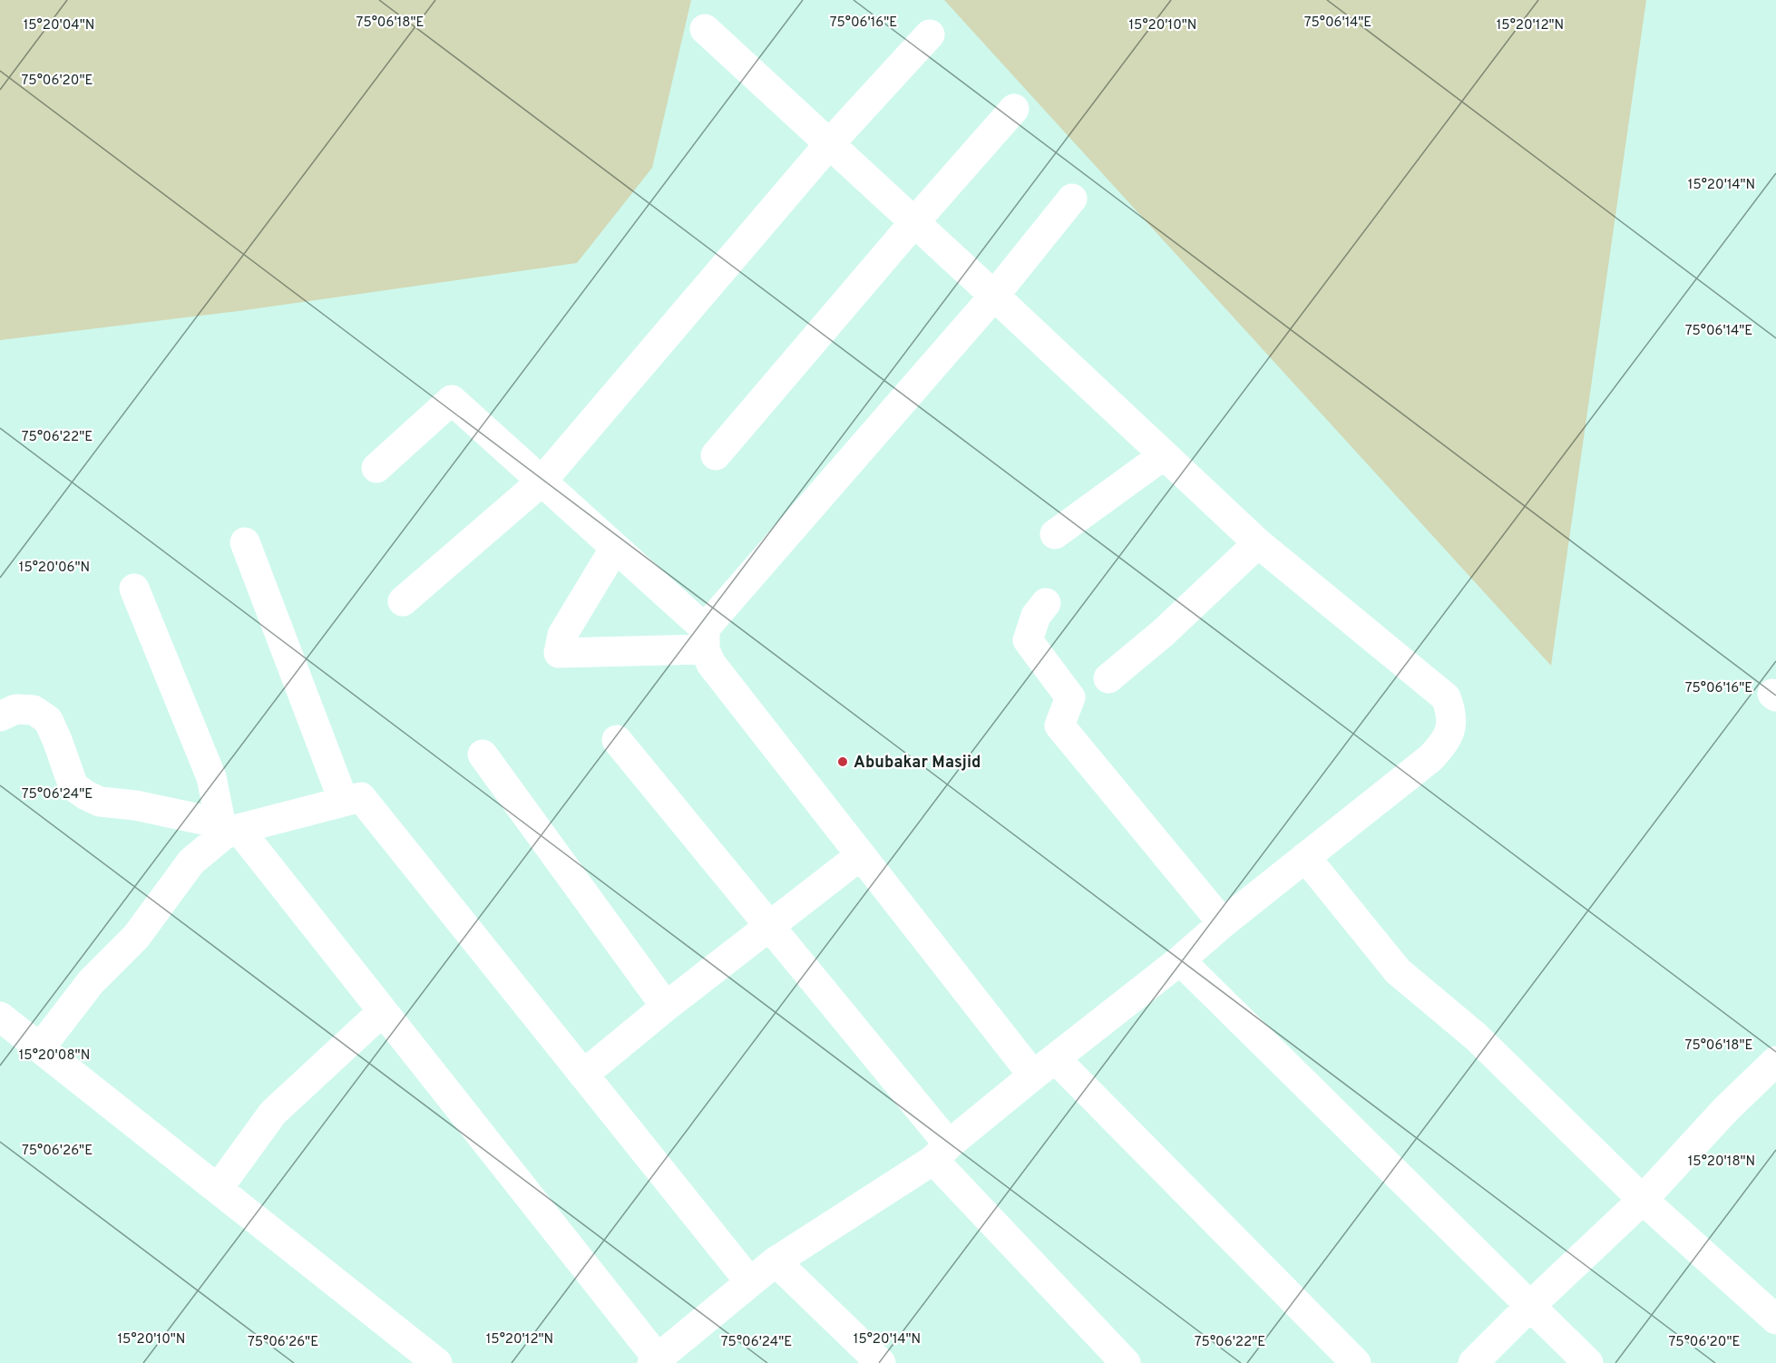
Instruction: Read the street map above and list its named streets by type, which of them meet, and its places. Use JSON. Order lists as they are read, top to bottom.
{
  "places": ["Abubakar Masjid"],
  "coordinates": [
    "75°06'16\"E",
    "75°06'14\"E",
    "75°06'18\"E",
    "15°20'04\"N",
    "15°20'10\"N",
    "15°20'12\"N",
    "75°06'20\"E",
    "15°20'14\"N",
    "75°06'22\"E",
    "15°20'06\"N",
    "75°06'24\"E",
    "15°20'08\"N",
    "75°06'26\"E",
    "15°20'18\"N"
  ]
}
